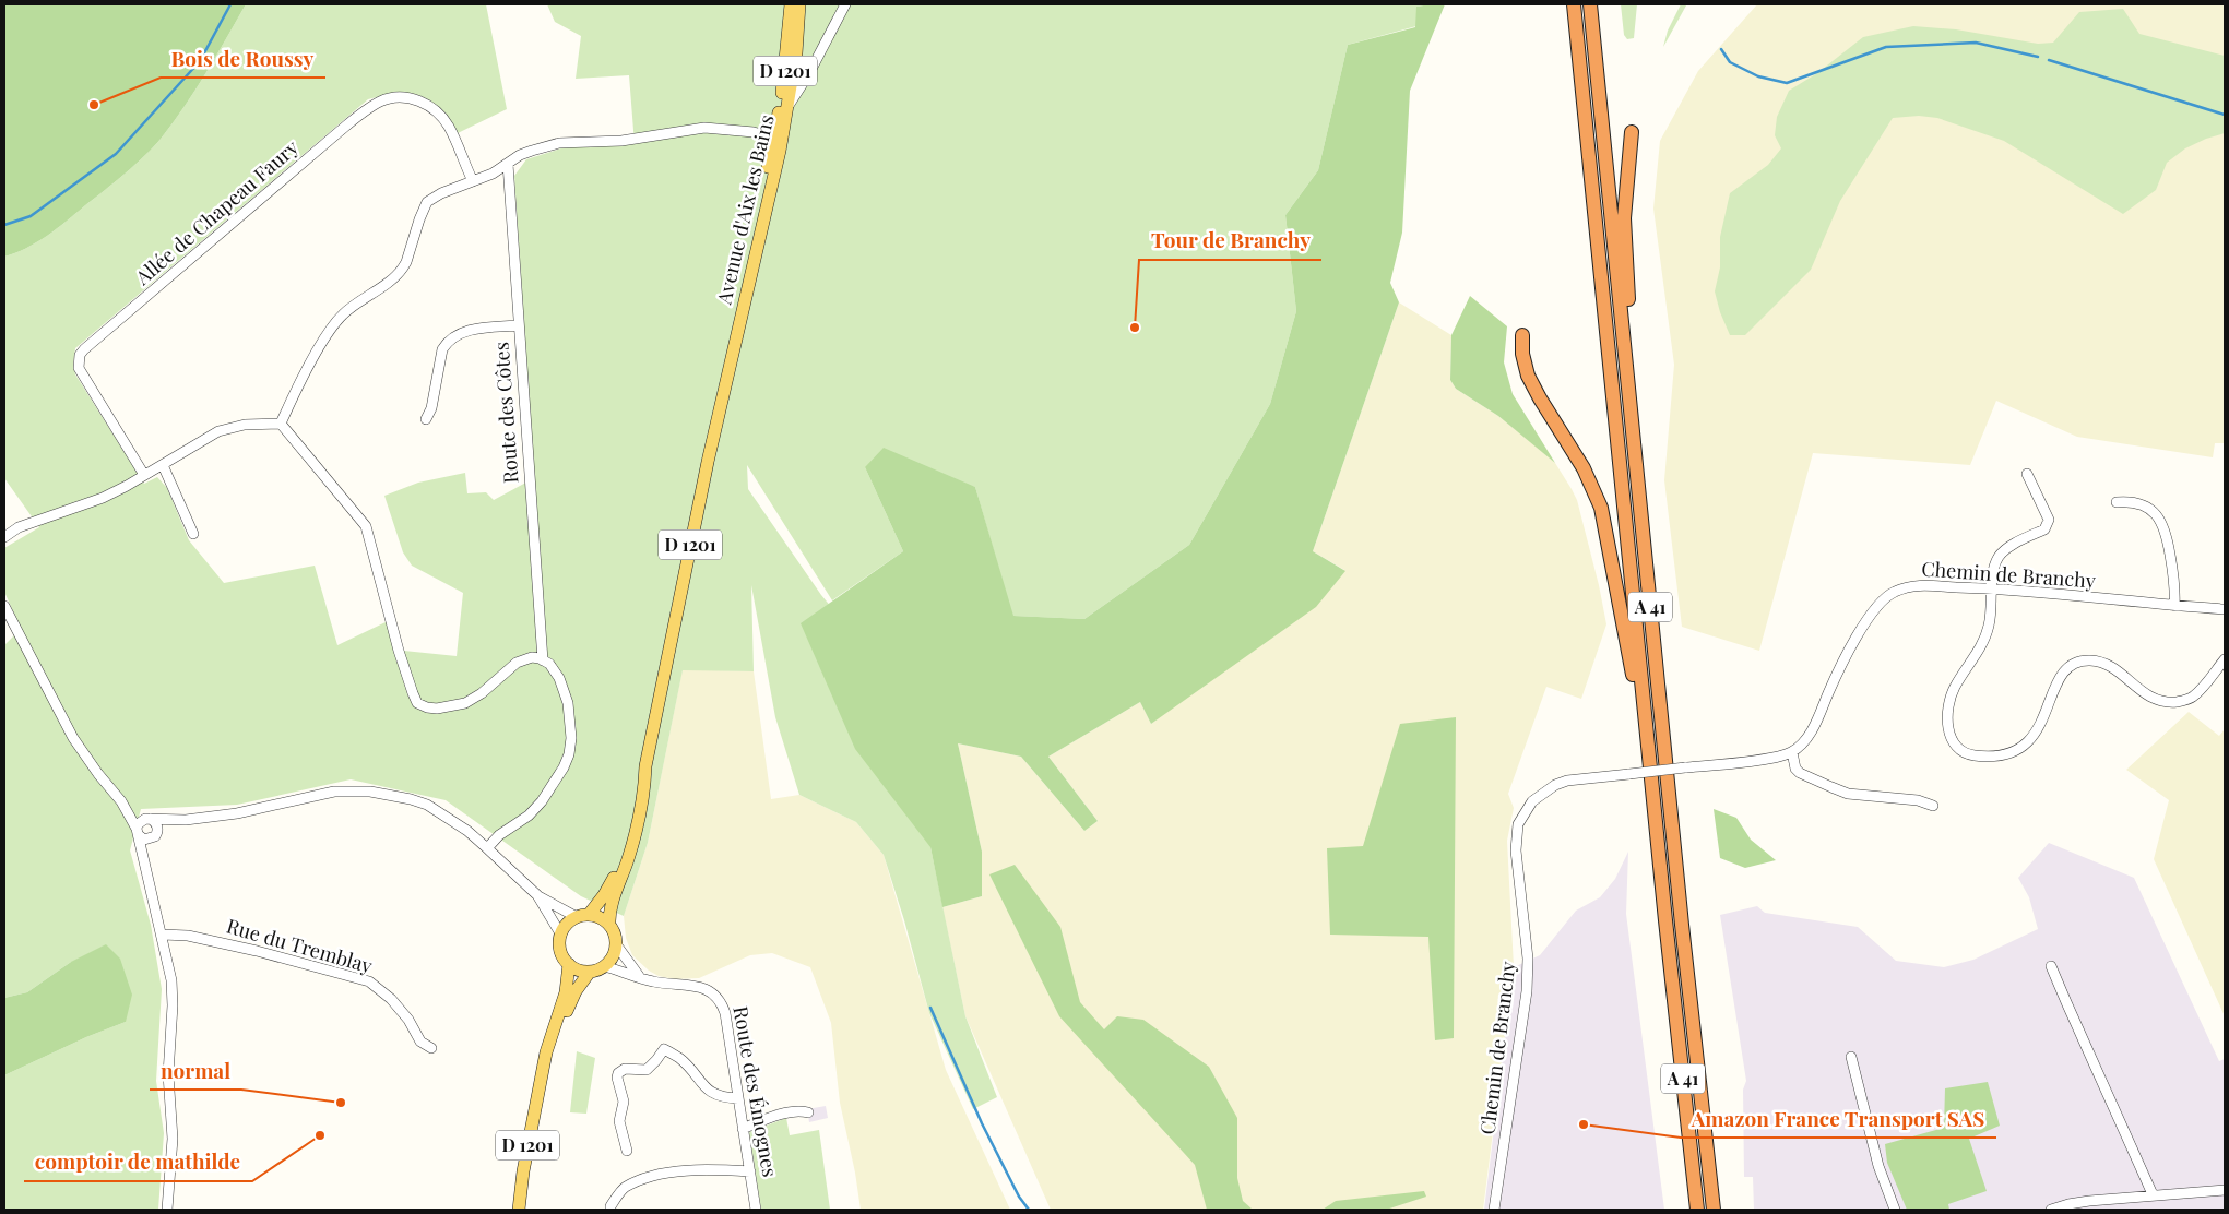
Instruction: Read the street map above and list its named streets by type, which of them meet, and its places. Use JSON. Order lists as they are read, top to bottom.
{
  "streets": {
    "highway": ["A 41"],
    "main road": ["D 1201", "Avenue d'Aix les Bains"],
    "street": [
      "Allée de Chapeau Faury",
      "Route des Côtes",
      "Chemin de Branchy",
      "Rue du Tremblay",
      "Route des Émognes"
    ]
  },
  "crossings": [
    ["Avenue d'Aix les Bains", "Route des Émognes"]
  ],
  "places": [
    "Bois de Roussy",
    "Tour de Branchy",
    "normal",
    "Amazon France Transport SAS",
    "comptoir de mathilde"
  ]
}
